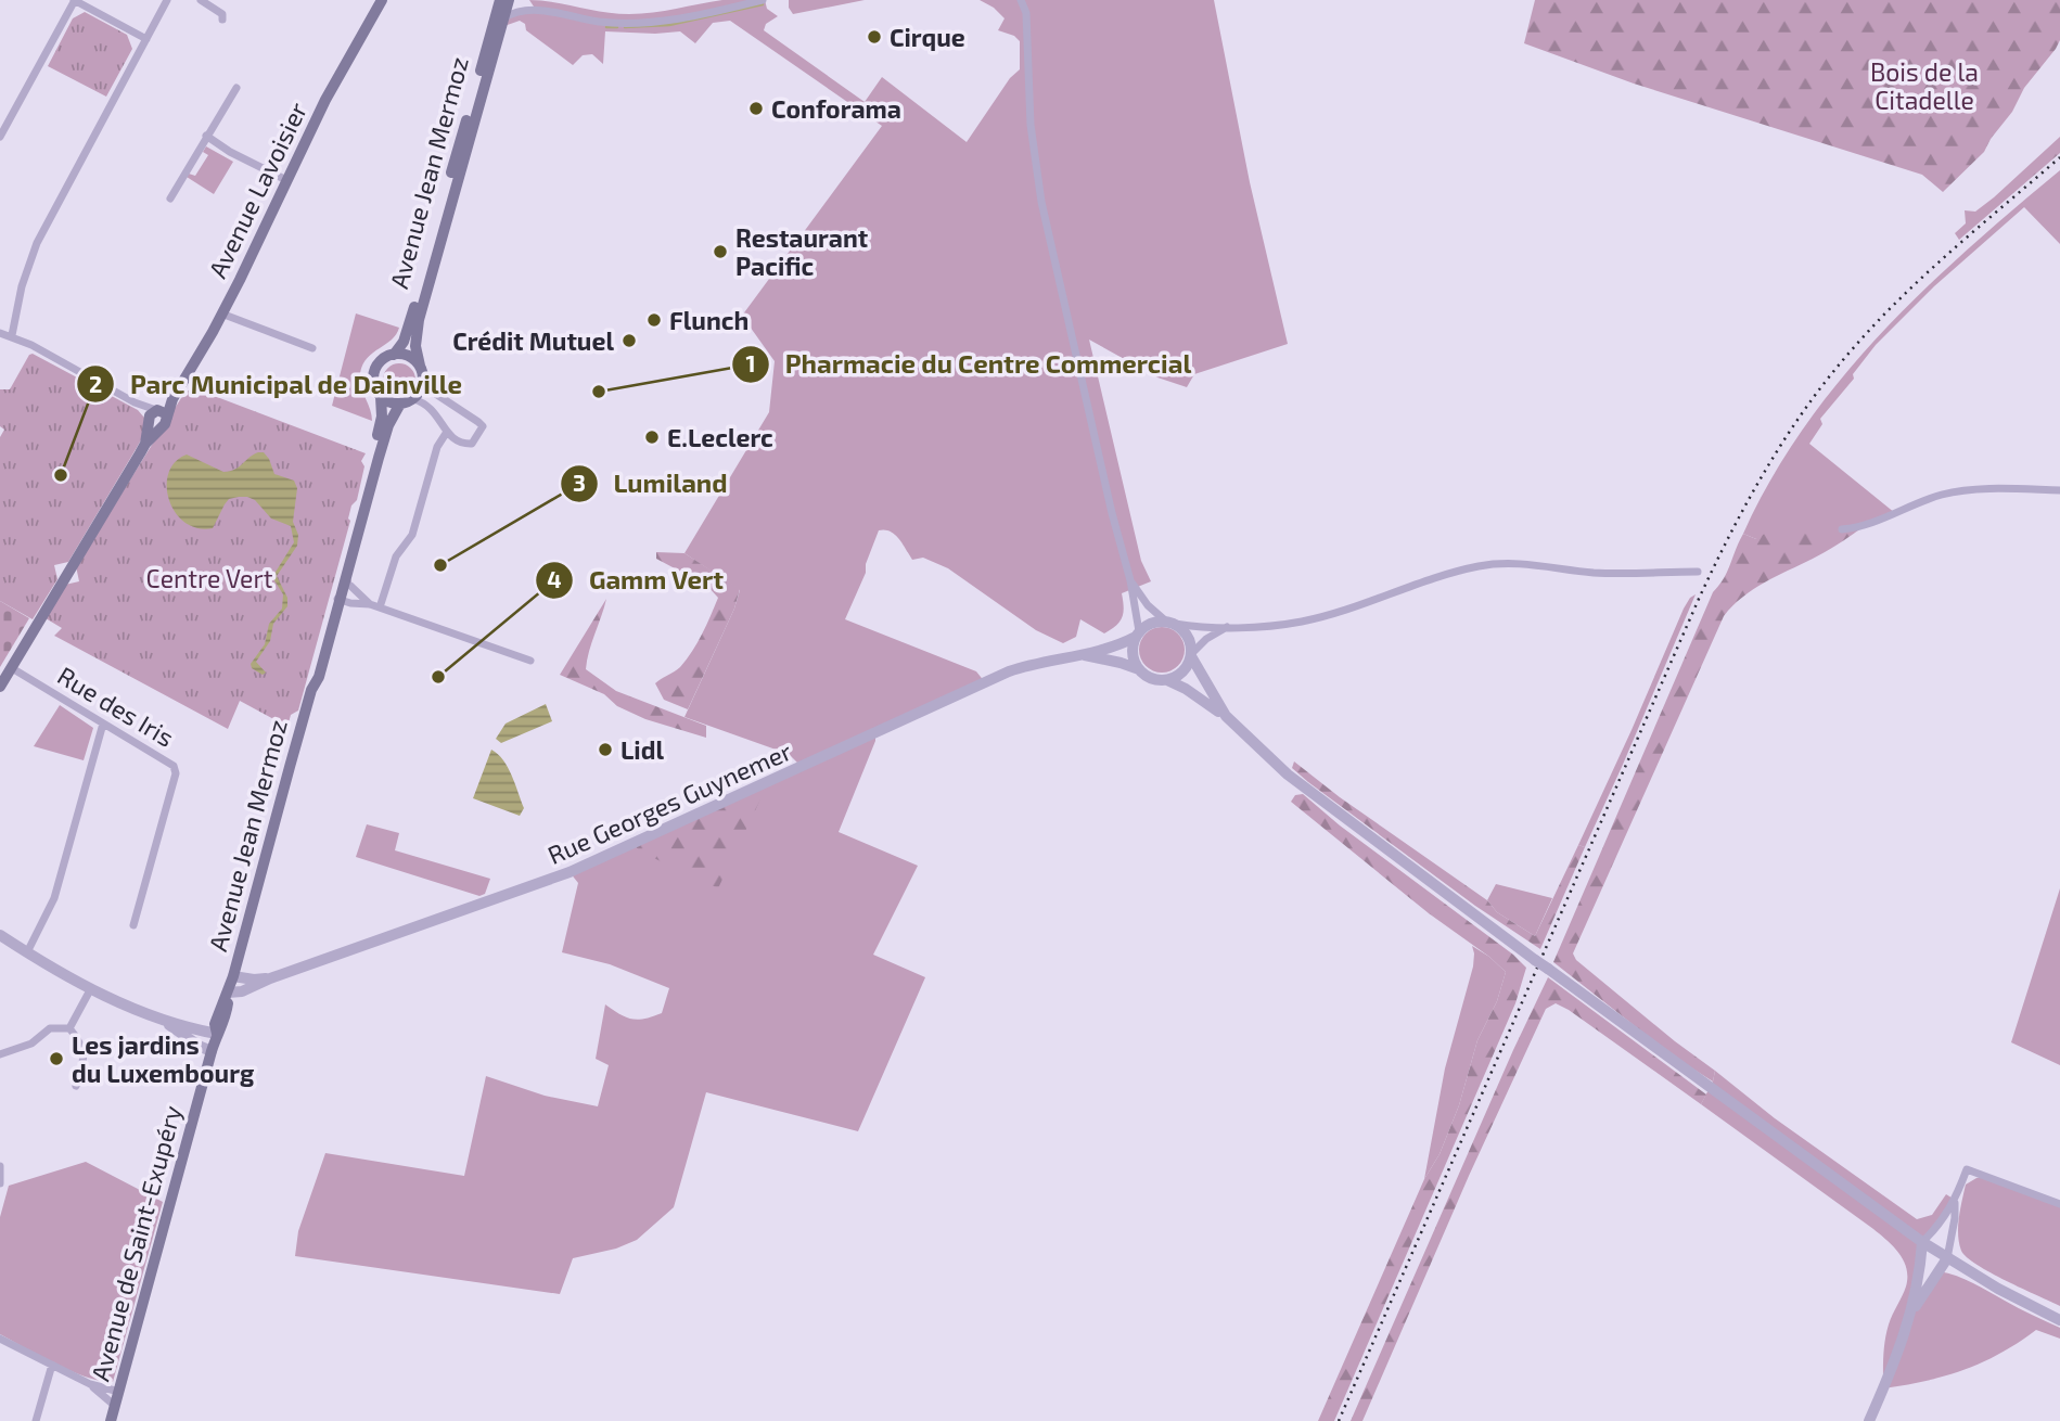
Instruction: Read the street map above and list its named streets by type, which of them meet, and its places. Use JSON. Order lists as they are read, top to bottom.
{
  "streets": {
    "main road": ["Avenue Jean Mermoz", "Avenue Lavoisier", "Avenue de Saint-Exupéry"],
    "street": ["Rue des Iris", "Rue Georges Guynemer"]
  },
  "crossings": [
    ["Avenue Jean Mermoz", "Rue Georges Guynemer"],
    ["Avenue Jean Mermoz", "Avenue de Saint-Exupéry"],
    ["Avenue Lavoisier", "Rue des Iris"]
  ],
  "parks": ["Bois de la Citadelle", "Centre Vert"],
  "places": [
    "Cirque",
    "Conforama",
    "Restaurant Pacific",
    "Flunch",
    "Crédit Mutuel",
    "Pharmacie du Centre Commercial",
    "E.Leclerc",
    "Parc Municipal de Dainville",
    "Lumiland",
    "Gamm Vert",
    "Lidl",
    "Les jardins du Luxembourg"
  ]
}
